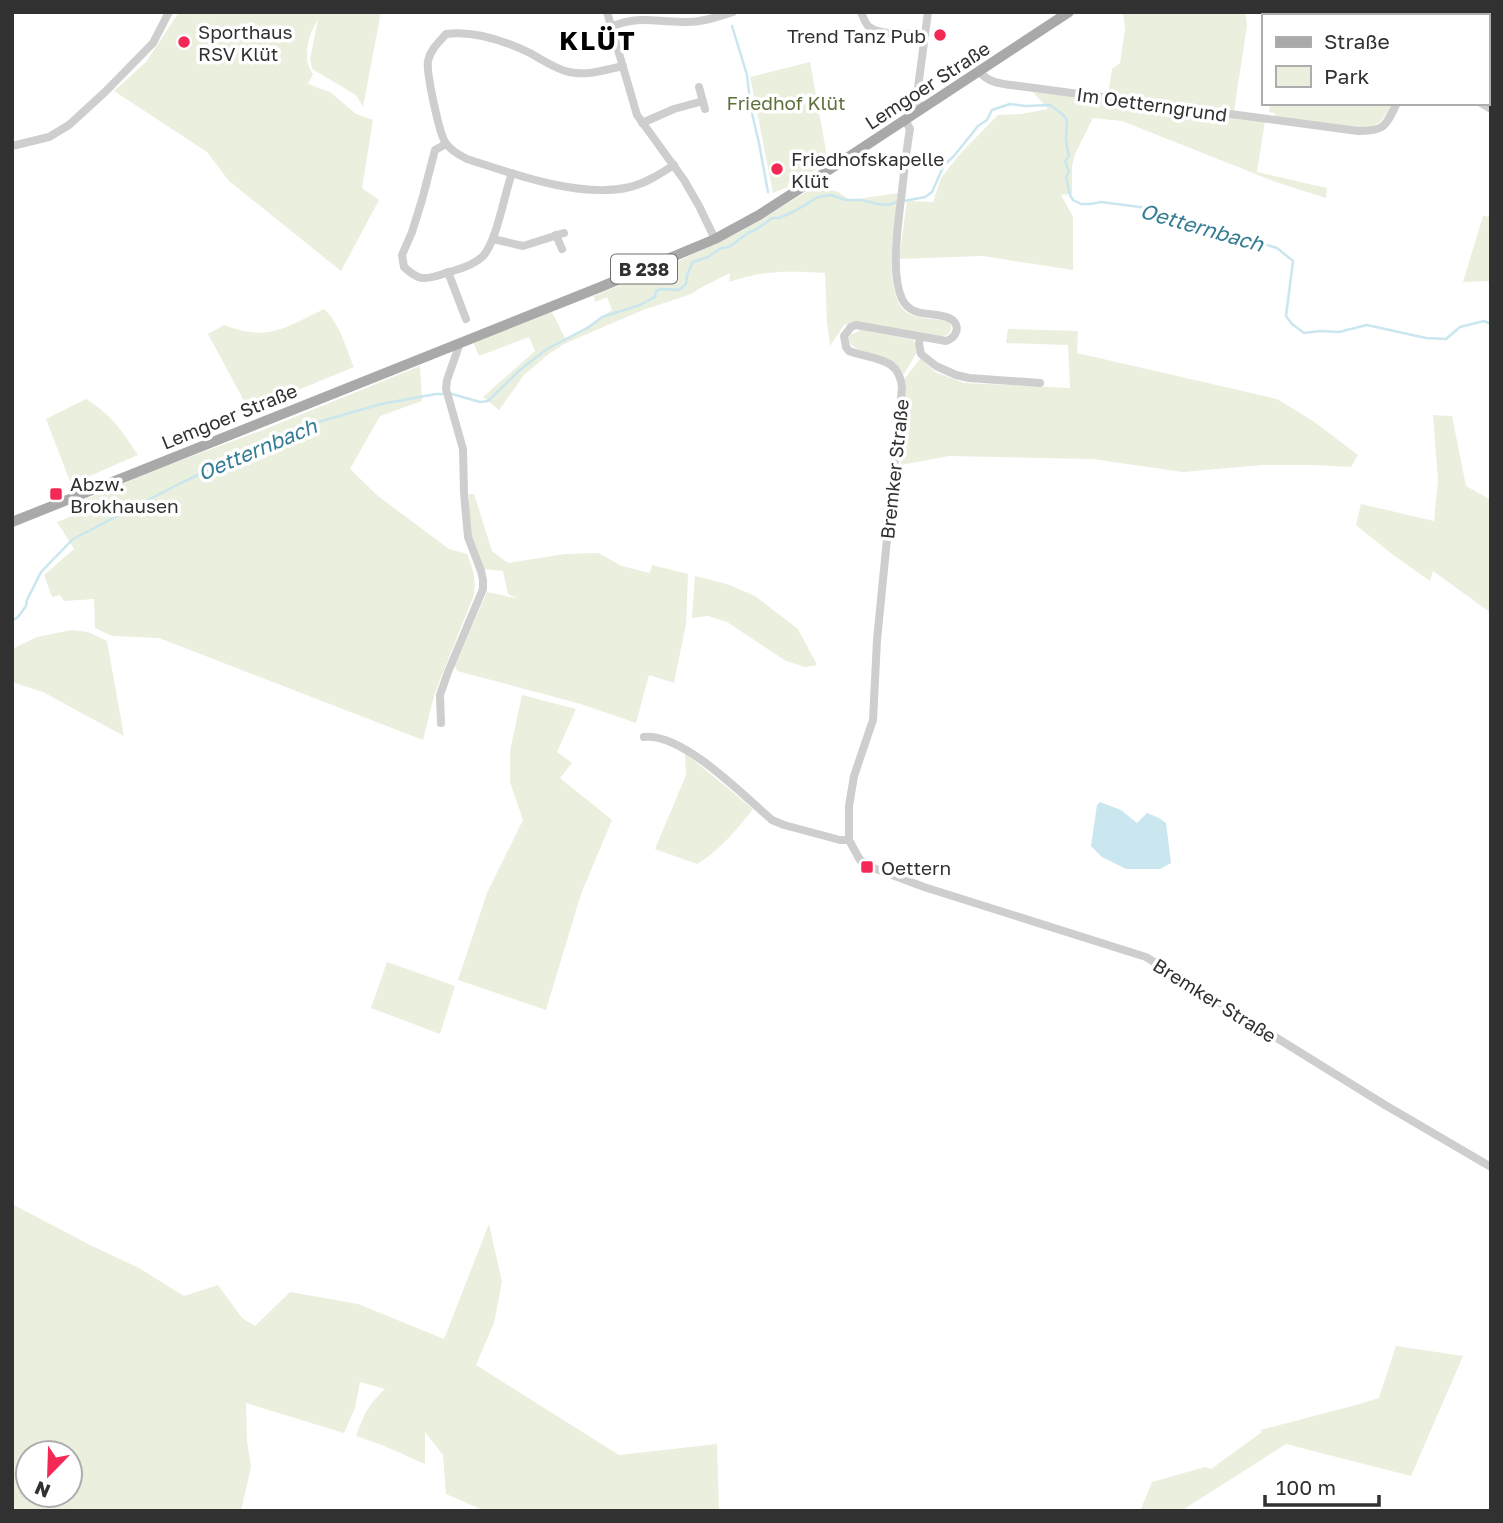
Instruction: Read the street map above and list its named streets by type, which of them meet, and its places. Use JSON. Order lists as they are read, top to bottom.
{
  "streets": {
    "main road": ["Lemgoer Straße", "B 238"],
    "street": ["Im Oetterngrund", "Bremker Straße"]
  },
  "crossings": [
    ["Lemgoer Straße", "Im Oetterngrund"],
    ["Lemgoer Straße", "Bremker Straße"]
  ],
  "districts": ["KLÜT"],
  "water": ["Oetternbach"],
  "parks": ["Friedhof Klüt"],
  "places": {
    "other": ["Trend Tanz Pub", "Sporthaus RSV Klüt", "Friedhofskapelle Klüt"],
    "transit": ["Abzw. Brokhausen", "Oettern"]
  },
  "legend": ["Straße", "Park"],
  "scale_bar": "100 m",
  "north": "bottom left"
}
